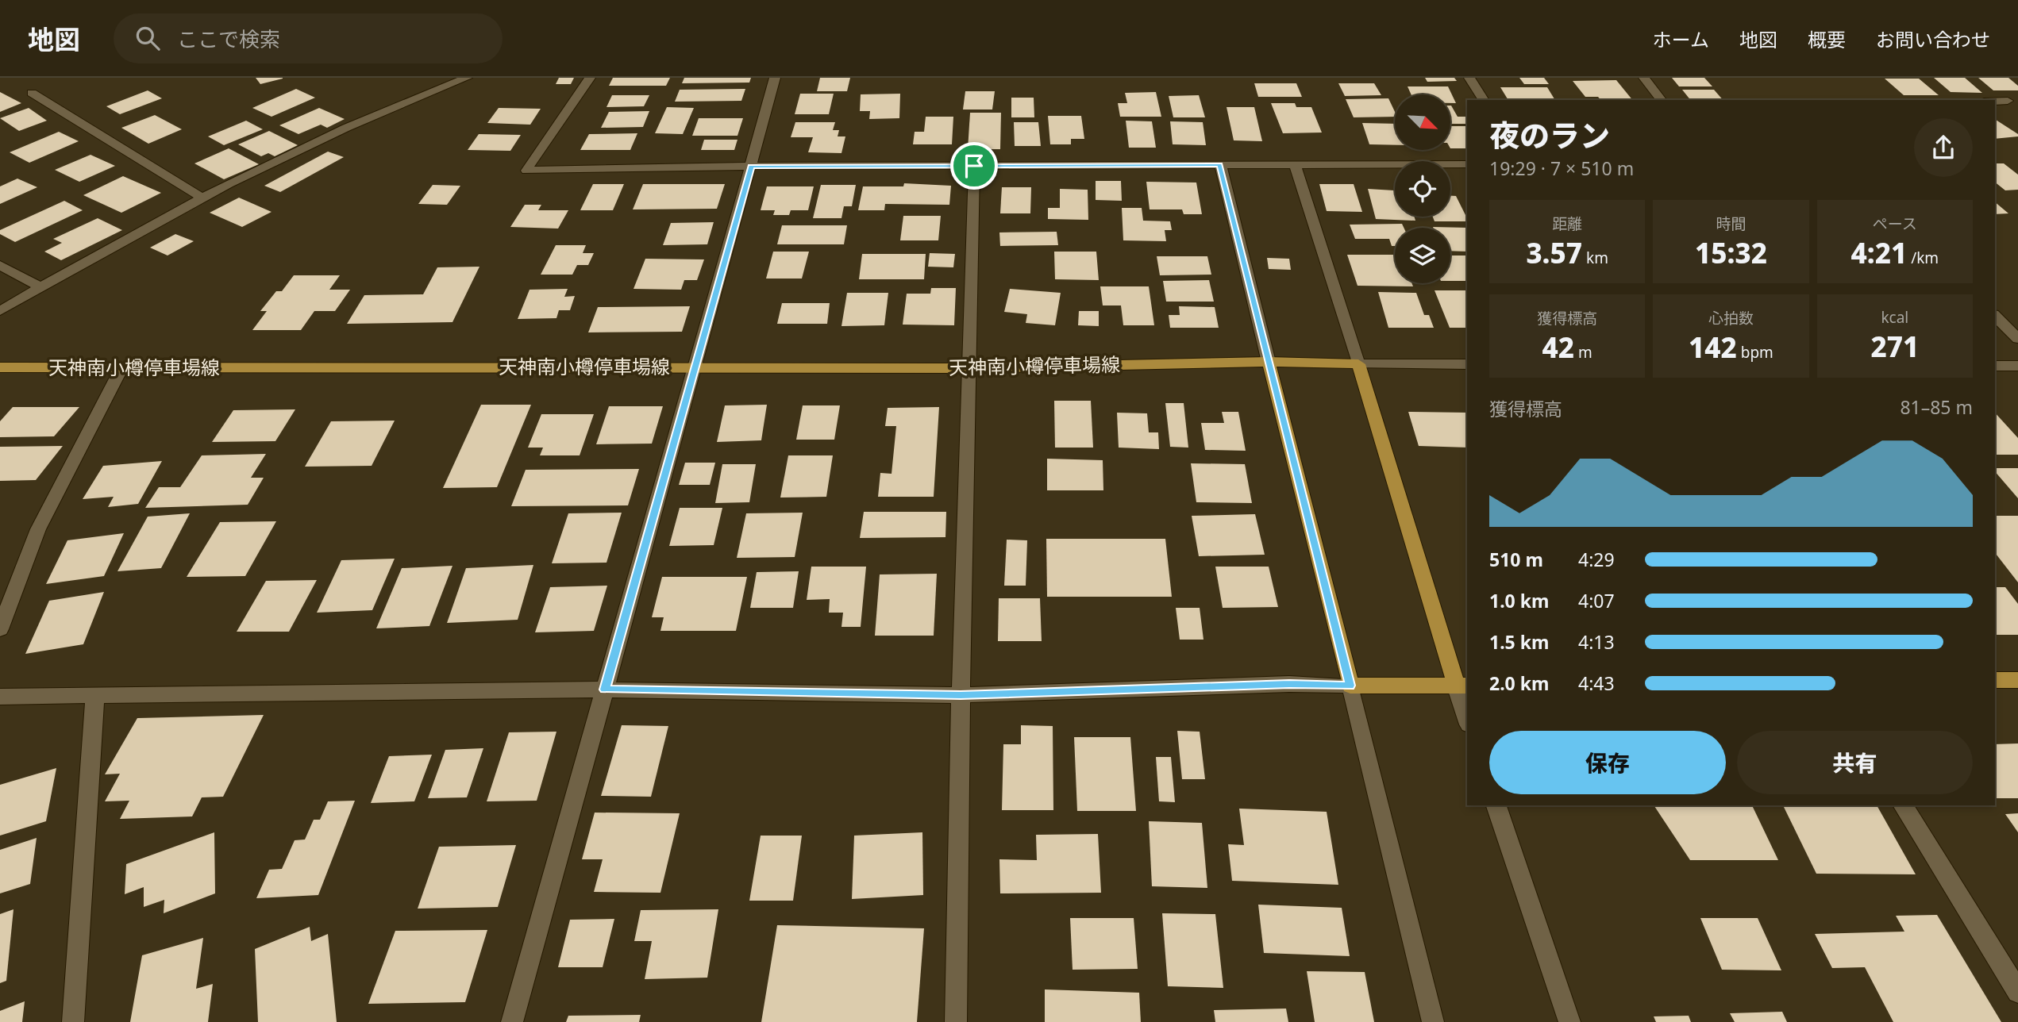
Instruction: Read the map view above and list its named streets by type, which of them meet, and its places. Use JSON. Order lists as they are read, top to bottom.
{
  "streets": {
    "main road": ["天神南小樽停車場線"]
  },
  "north": "bottom right",
  "page": {
    "header": "地図",
    "search": "ここで検索",
    "nav": [
      "ホーム",
      "地図",
      "概要",
      "お問い合わせ"
    ],
    "heading": ["夜のラン", "19:29 · 7 × 510 m"],
    "stats": [
      ["距離", "3.57 km"],
      ["時間", "15:32"],
      ["ペース", "4:21 /km"],
      ["獲得標高", "42 m"],
      ["心拍数", "142 bpm"],
      ["kcal", "271"]
    ],
    "chart": ["獲得標高", "81–85 m"],
    "list": [
      {
        "name": "510 m",
        "note": "4:29"
      },
      {
        "name": "1.0 km",
        "note": "4:07"
      },
      {
        "name": "1.5 km",
        "note": "4:13"
      },
      {
        "name": "2.0 km",
        "note": "4:43"
      }
    ],
    "buttons": ["保存", "共有"]
  }
}
